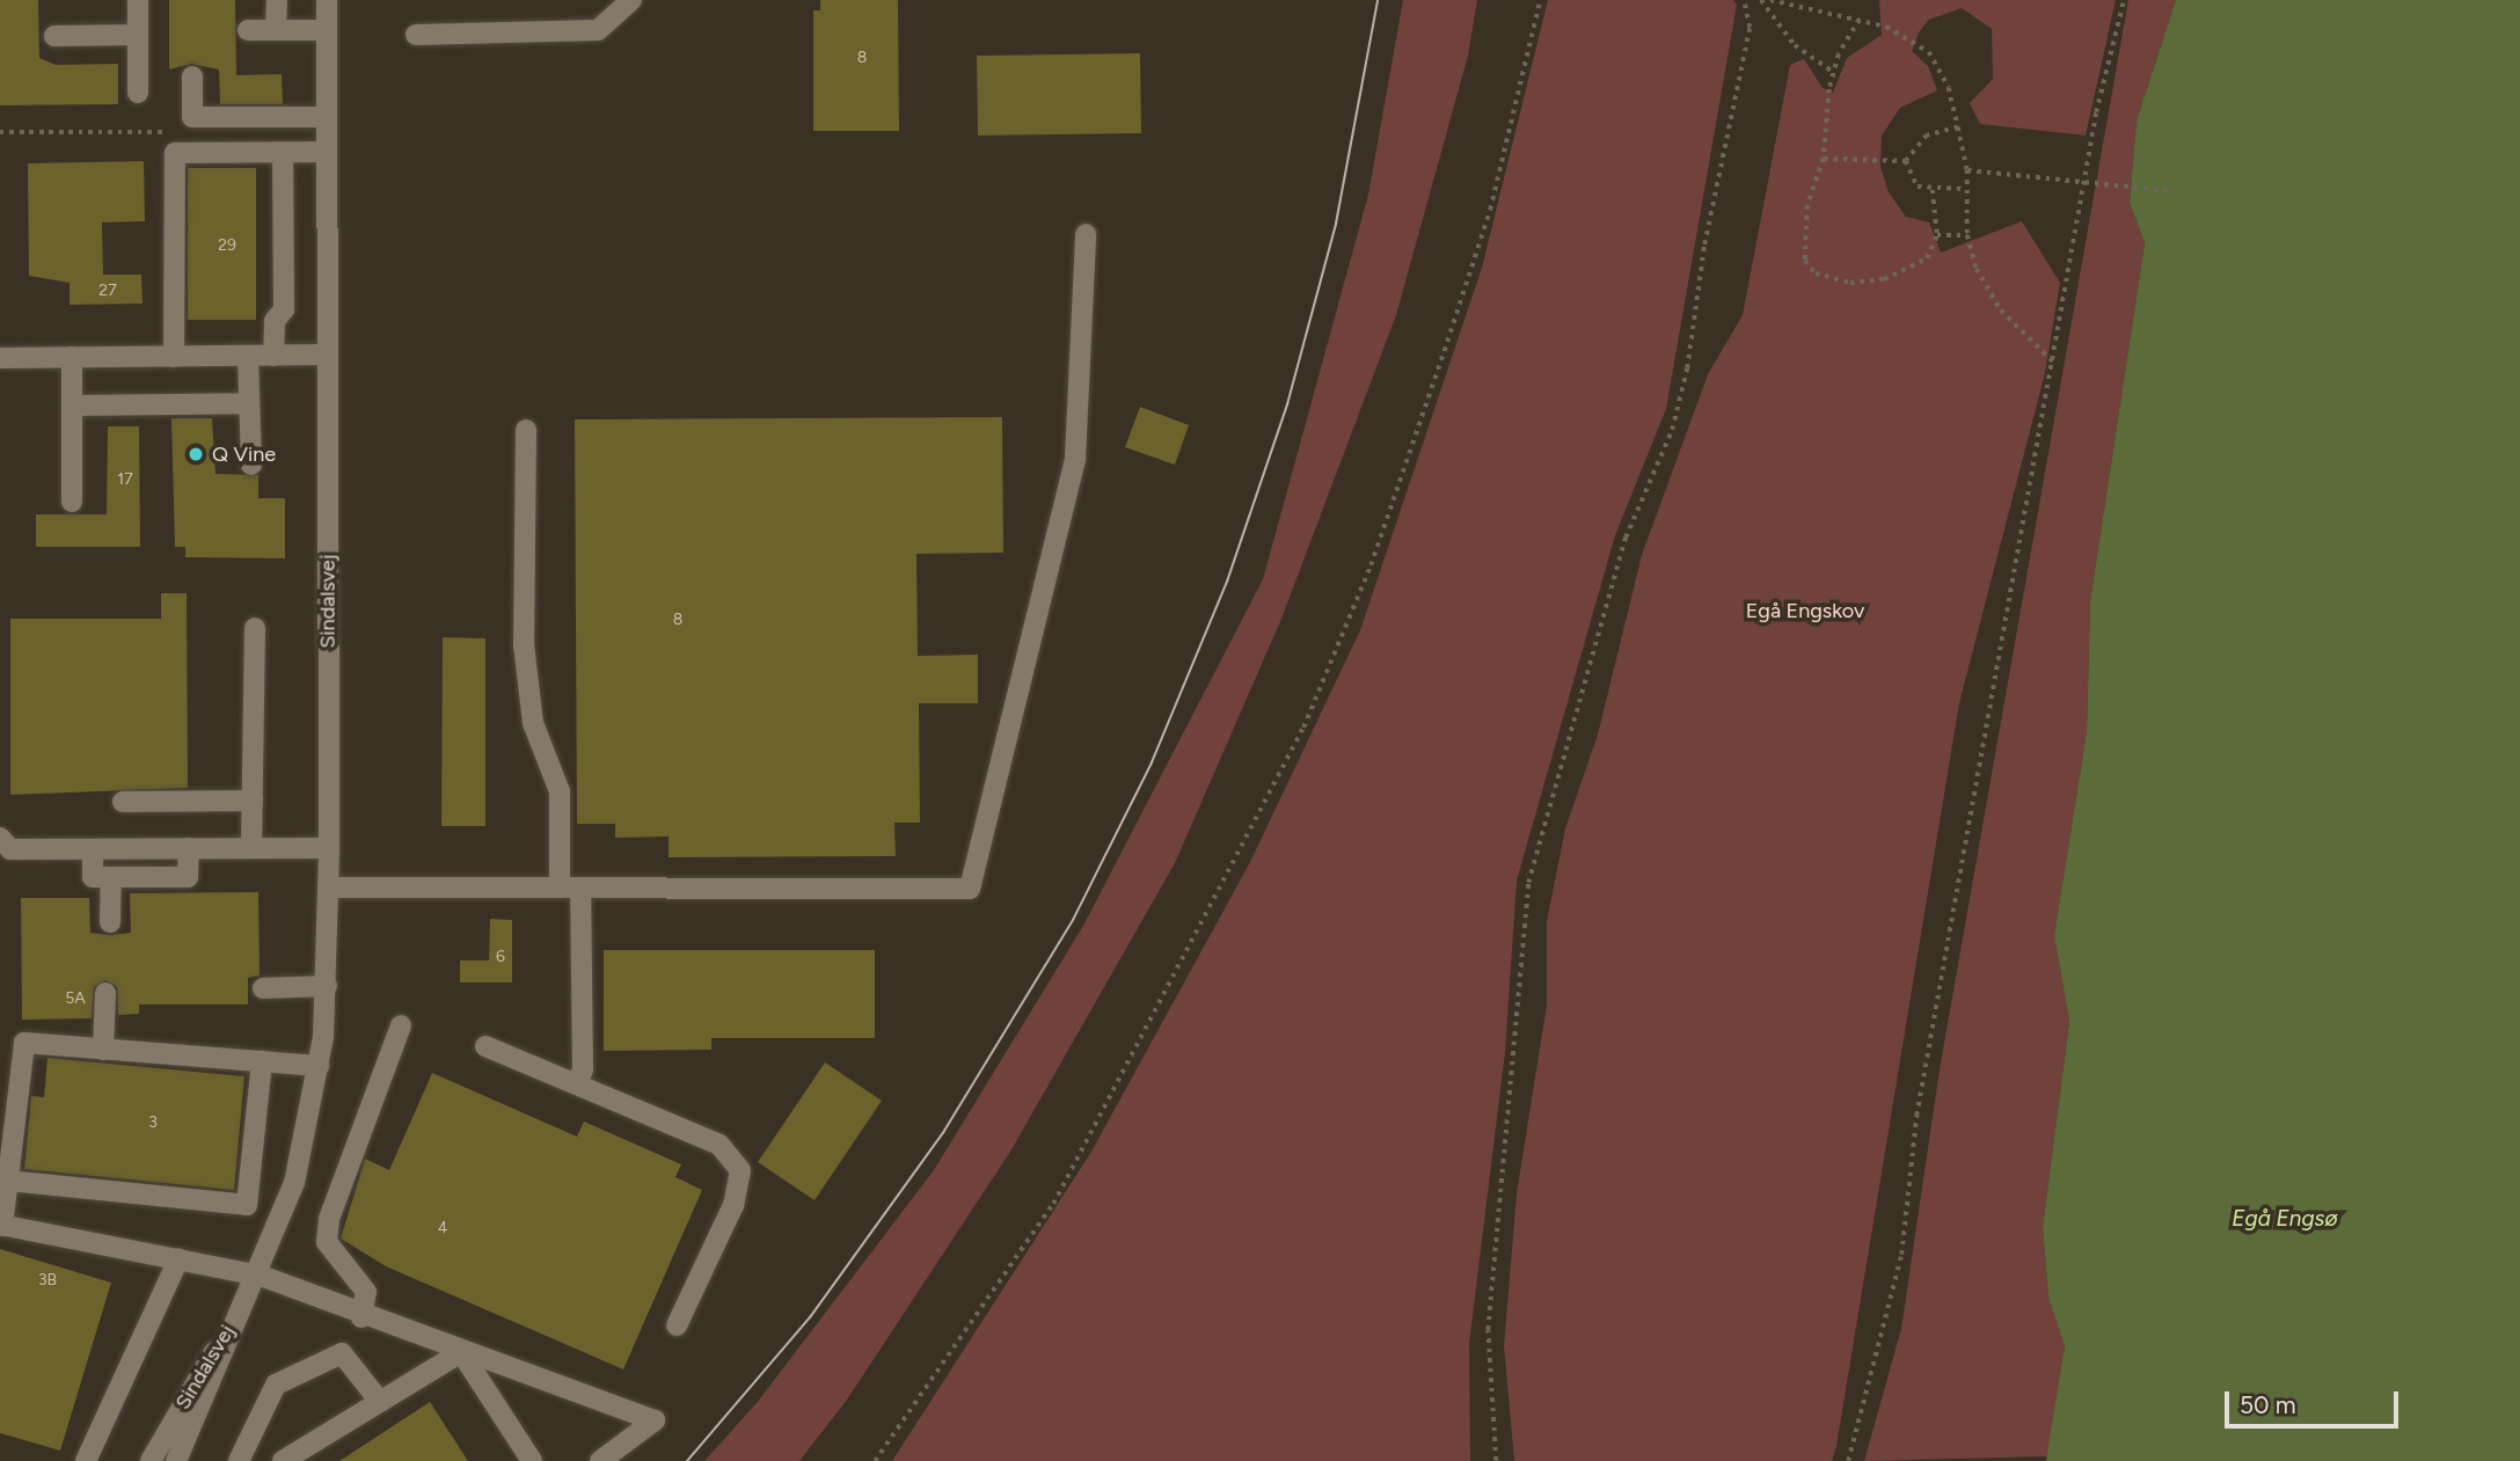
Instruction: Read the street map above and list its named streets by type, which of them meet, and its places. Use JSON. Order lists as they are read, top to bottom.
{
  "streets": {
    "street": ["Sindalsvej"]
  },
  "water": ["Egå Engsø"],
  "parks": ["Egå Engskov"],
  "places": ["Q Vine"],
  "house_numbers": [
    "8",
    "29",
    "27",
    "17",
    "8",
    "6",
    "5A",
    "3",
    "4",
    "3B"
  ],
  "scale_bar": "50 m"
}
